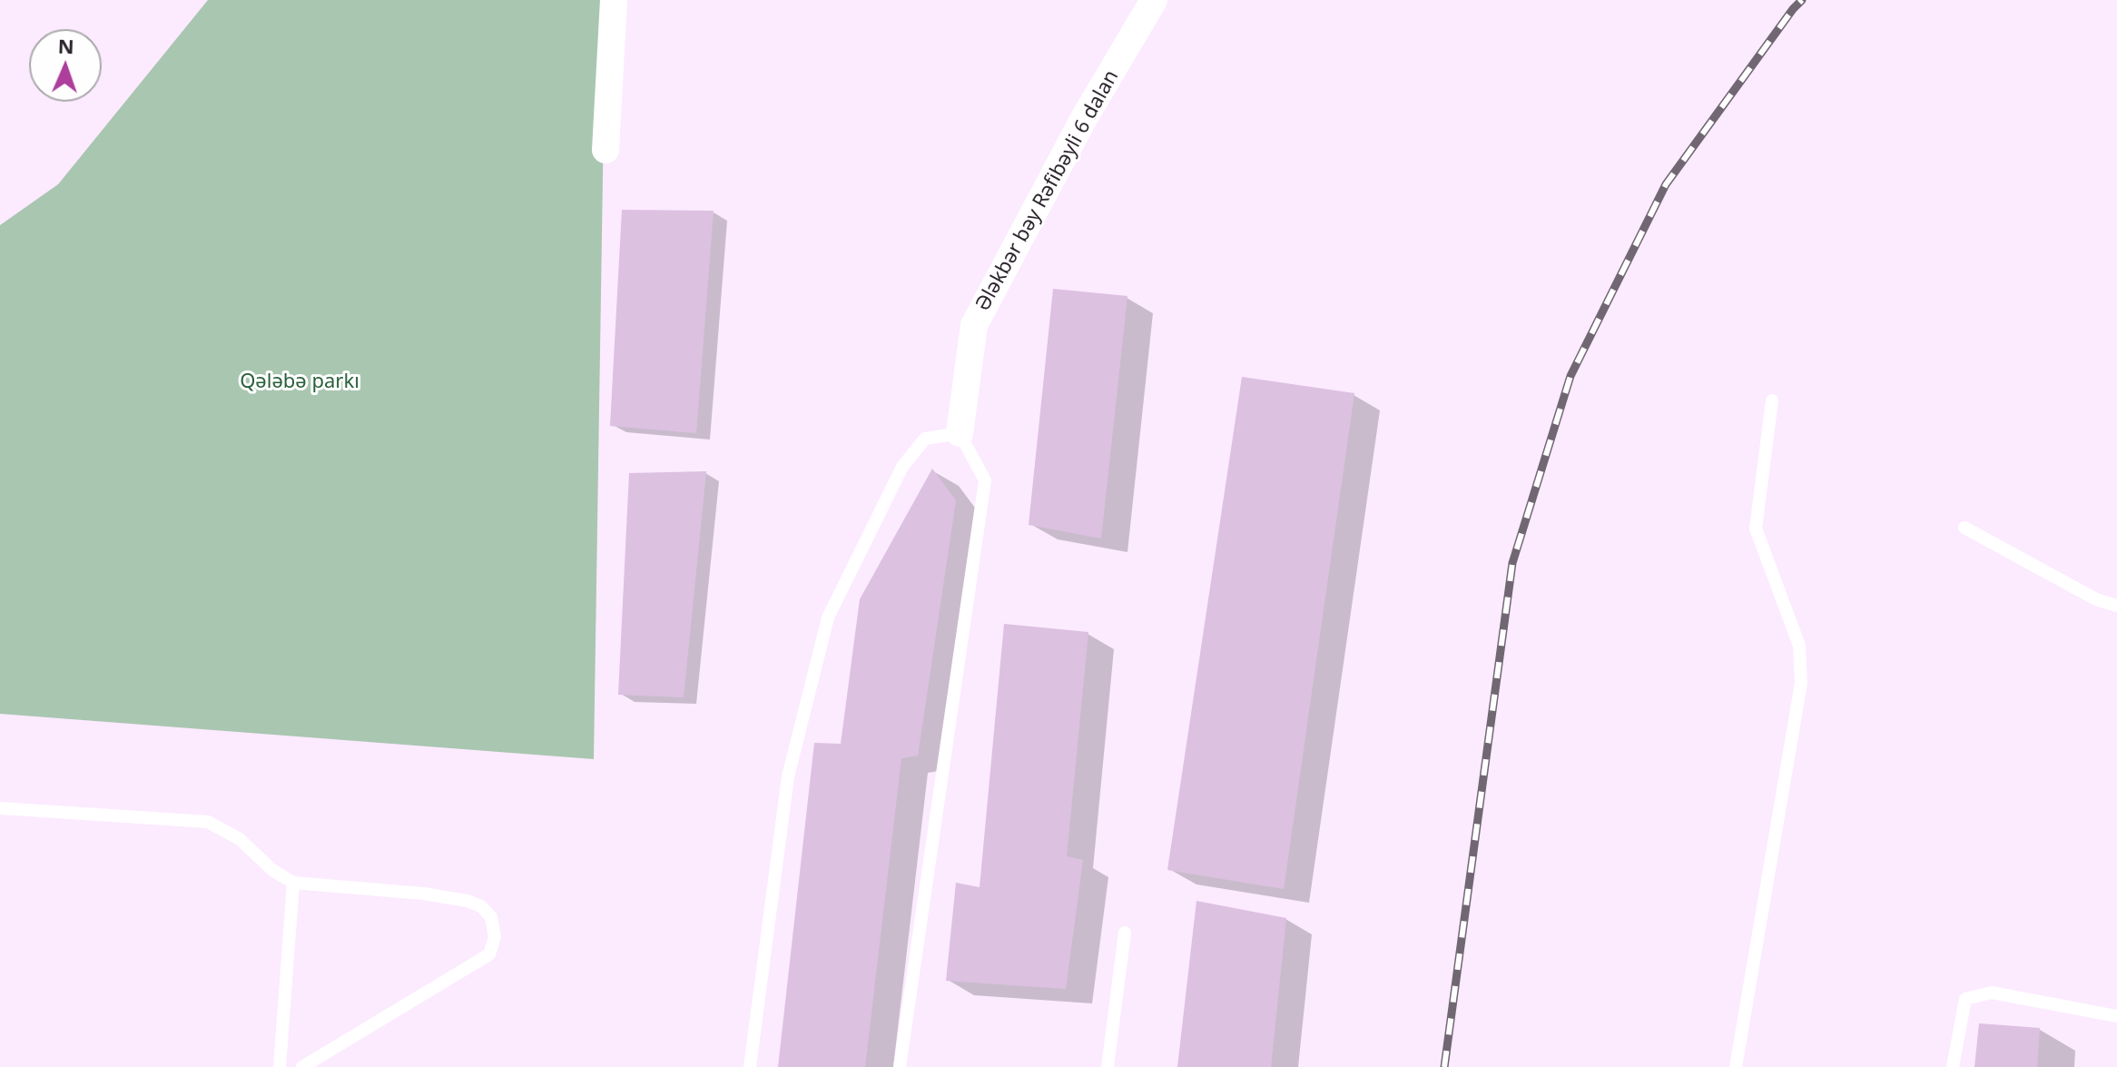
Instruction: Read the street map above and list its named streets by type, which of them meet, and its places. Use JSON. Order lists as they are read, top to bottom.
{
  "streets": {
    "street": ["Ələkbər bəy Rəfibəyli 6 dalan"]
  },
  "parks": ["Qələbə parkı"],
  "north": "top"
}
